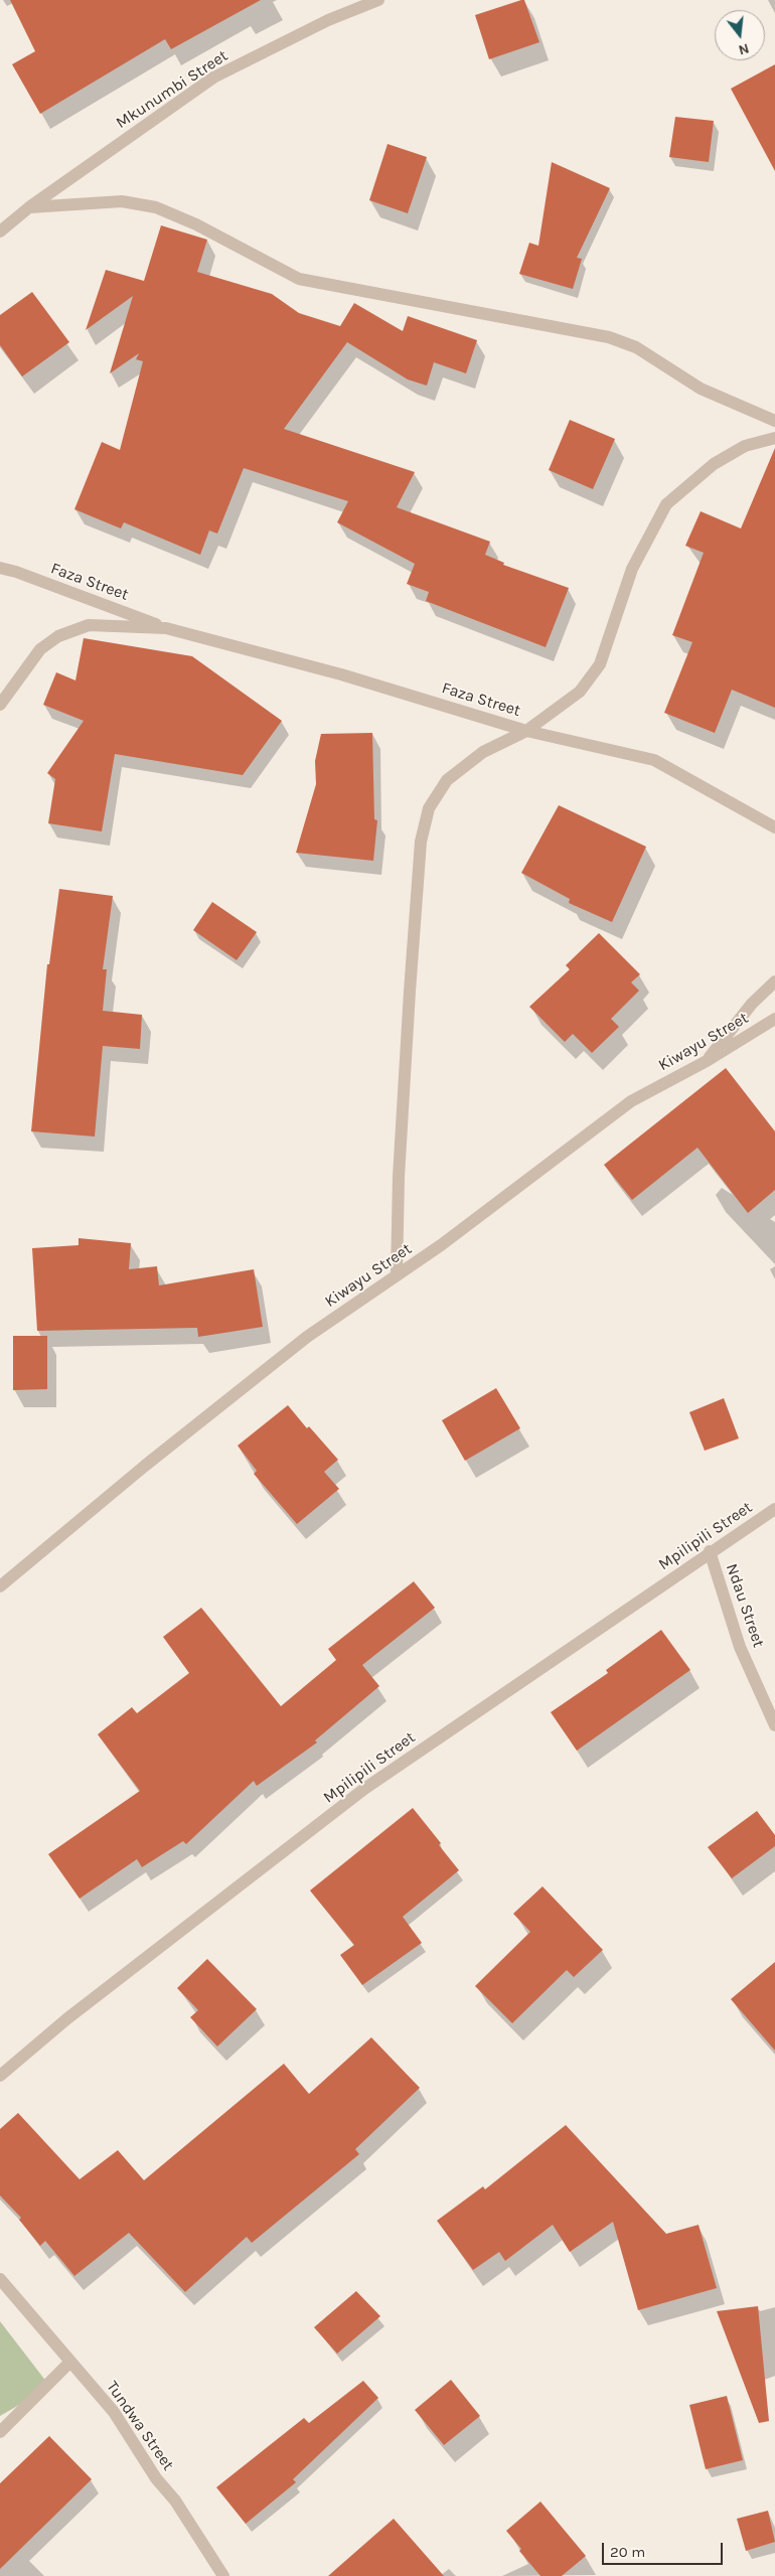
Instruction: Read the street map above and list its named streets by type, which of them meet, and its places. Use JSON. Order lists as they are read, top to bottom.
{
  "streets": {
    "street": [
      "Mkunumbi Street",
      "Faza Street",
      "Kiwayu Street",
      "Mpilipili Street",
      "Ndau Street",
      "Tundwa Street"
    ]
  },
  "crossings": [
    ["Mpilipili Street", "Ndau Street"]
  ],
  "scale_bar": "20 m",
  "north": "bottom"
}
